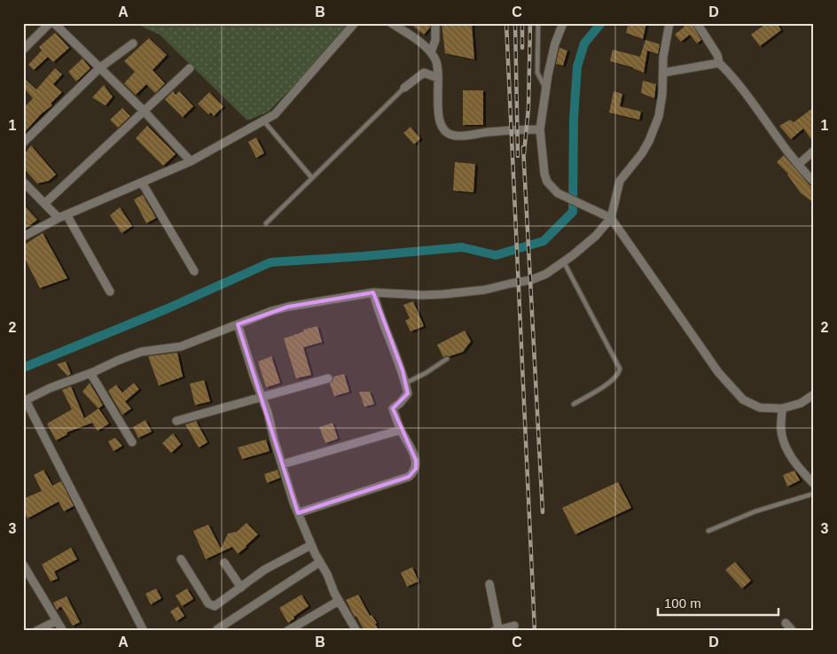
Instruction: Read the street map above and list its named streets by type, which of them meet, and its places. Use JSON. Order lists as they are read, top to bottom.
{
  "scale_bar": "100 m",
  "grid": {
    "columns": [
      "A",
      "B",
      "C",
      "D"
    ],
    "rows": ["1", "2", "3"]
  }
}
